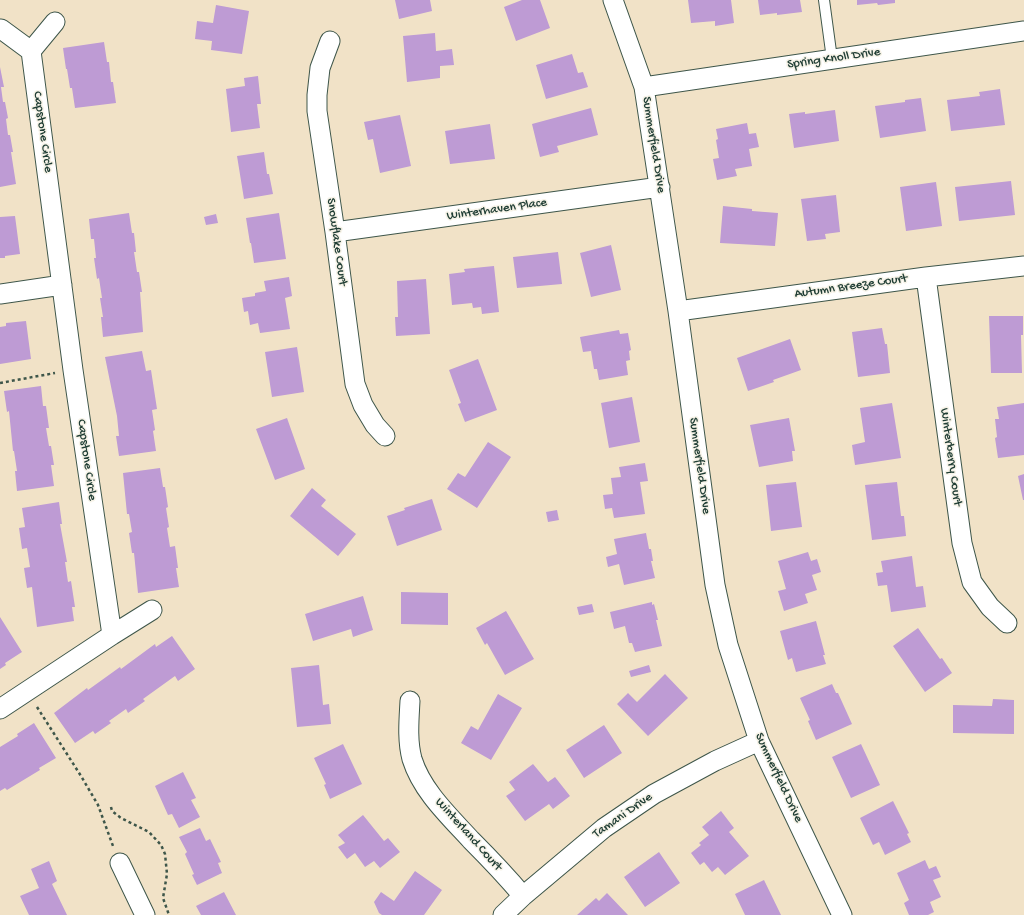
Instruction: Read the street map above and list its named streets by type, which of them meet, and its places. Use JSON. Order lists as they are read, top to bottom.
{
  "streets": {
    "street": [
      "Spring Knoll Drive",
      "Capstone Circle",
      "Summerfield Drive",
      "Winterhaven Place",
      "Snowflake Court",
      "Autumn Breeze Court",
      "Winterberry Court",
      "Tamani Drive",
      "Winterland Court"
    ]
  },
  "crossings": [
    ["Spring Knoll Drive", "Summerfield Drive"],
    ["Summerfield Drive", "Winterhaven Place"],
    ["Summerfield Drive", "Autumn Breeze Court"],
    ["Summerfield Drive", "Tamani Drive"],
    ["Winterhaven Place", "Snowflake Court"],
    ["Autumn Breeze Court", "Winterberry Court"],
    ["Tamani Drive", "Winterland Court"]
  ]
}
